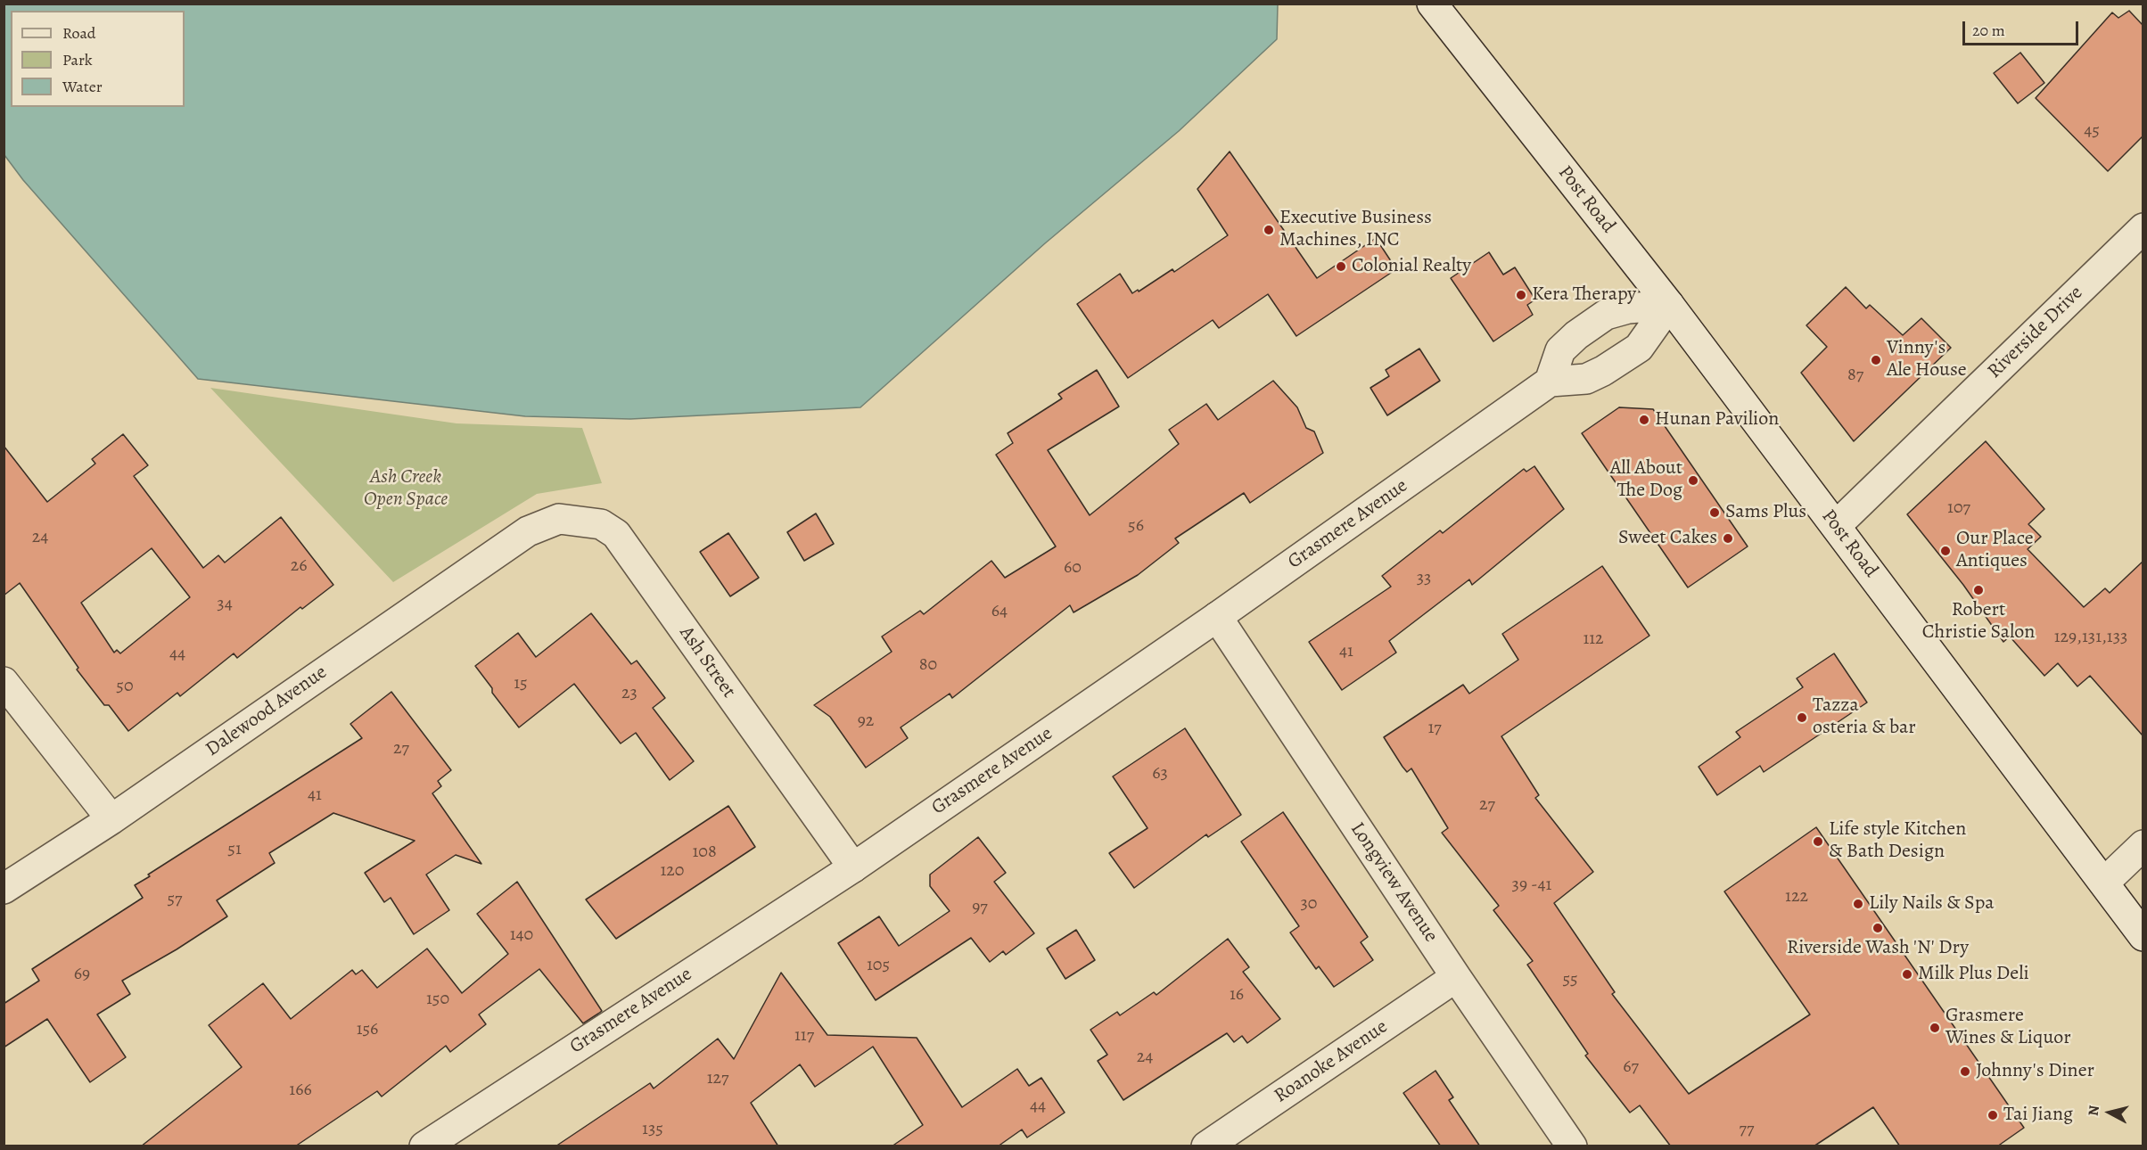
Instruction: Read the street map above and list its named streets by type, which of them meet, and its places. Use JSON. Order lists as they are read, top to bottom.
{
  "streets": {
    "street": [
      "Post Road",
      "Riverside Drive",
      "Grasmere Avenue",
      "Ash Street",
      "Dalewood Avenue",
      "Longview Avenue",
      "Roanoke Avenue"
    ]
  },
  "crossings": [
    ["Post Road", "Riverside Drive"],
    ["Grasmere Avenue", "Ash Street"],
    ["Grasmere Avenue", "Longview Avenue"],
    ["Ash Street", "Dalewood Avenue"],
    ["Longview Avenue", "Roanoke Avenue"]
  ],
  "parks": ["Ash Creek Open Space"],
  "places": [
    "Executive Business Machines, INC",
    "Colonial Realty",
    "Kera Therapy",
    "Vinny's Ale House",
    "Hunan Pavilion",
    "All About The Dog",
    "Sams Plus",
    "Sweet Cakes",
    "Our Place Antiques",
    "Robert Christie Salon",
    "Tazza osteria & bar",
    "Life style Kitchen & Bath Design",
    "Lily Nails & Spa",
    "Riverside Wash 'N' Dry",
    "Milk Plus Deli",
    "Grasmere Wines & Liquor",
    "Johnny's Diner",
    "Tai Jiang"
  ],
  "house_numbers": [
    "45",
    "87",
    "107",
    "56",
    "24",
    "26",
    "60",
    "33",
    "34",
    "64",
    "129,131,133",
    "112",
    "41",
    "44",
    "80",
    "15",
    "50",
    "23",
    "92",
    "17",
    "27",
    "63",
    "41",
    "27",
    "51",
    "108",
    "120",
    "39 -41",
    "122",
    "57",
    "30",
    "97",
    "140",
    "105",
    "69",
    "55",
    "16",
    "150",
    "156",
    "117",
    "24",
    "67",
    "127",
    "166",
    "44",
    "135",
    "77"
  ],
  "legend": ["Road", "Park", "Water"],
  "scale_bar": "20 m",
  "north": "left"
}
